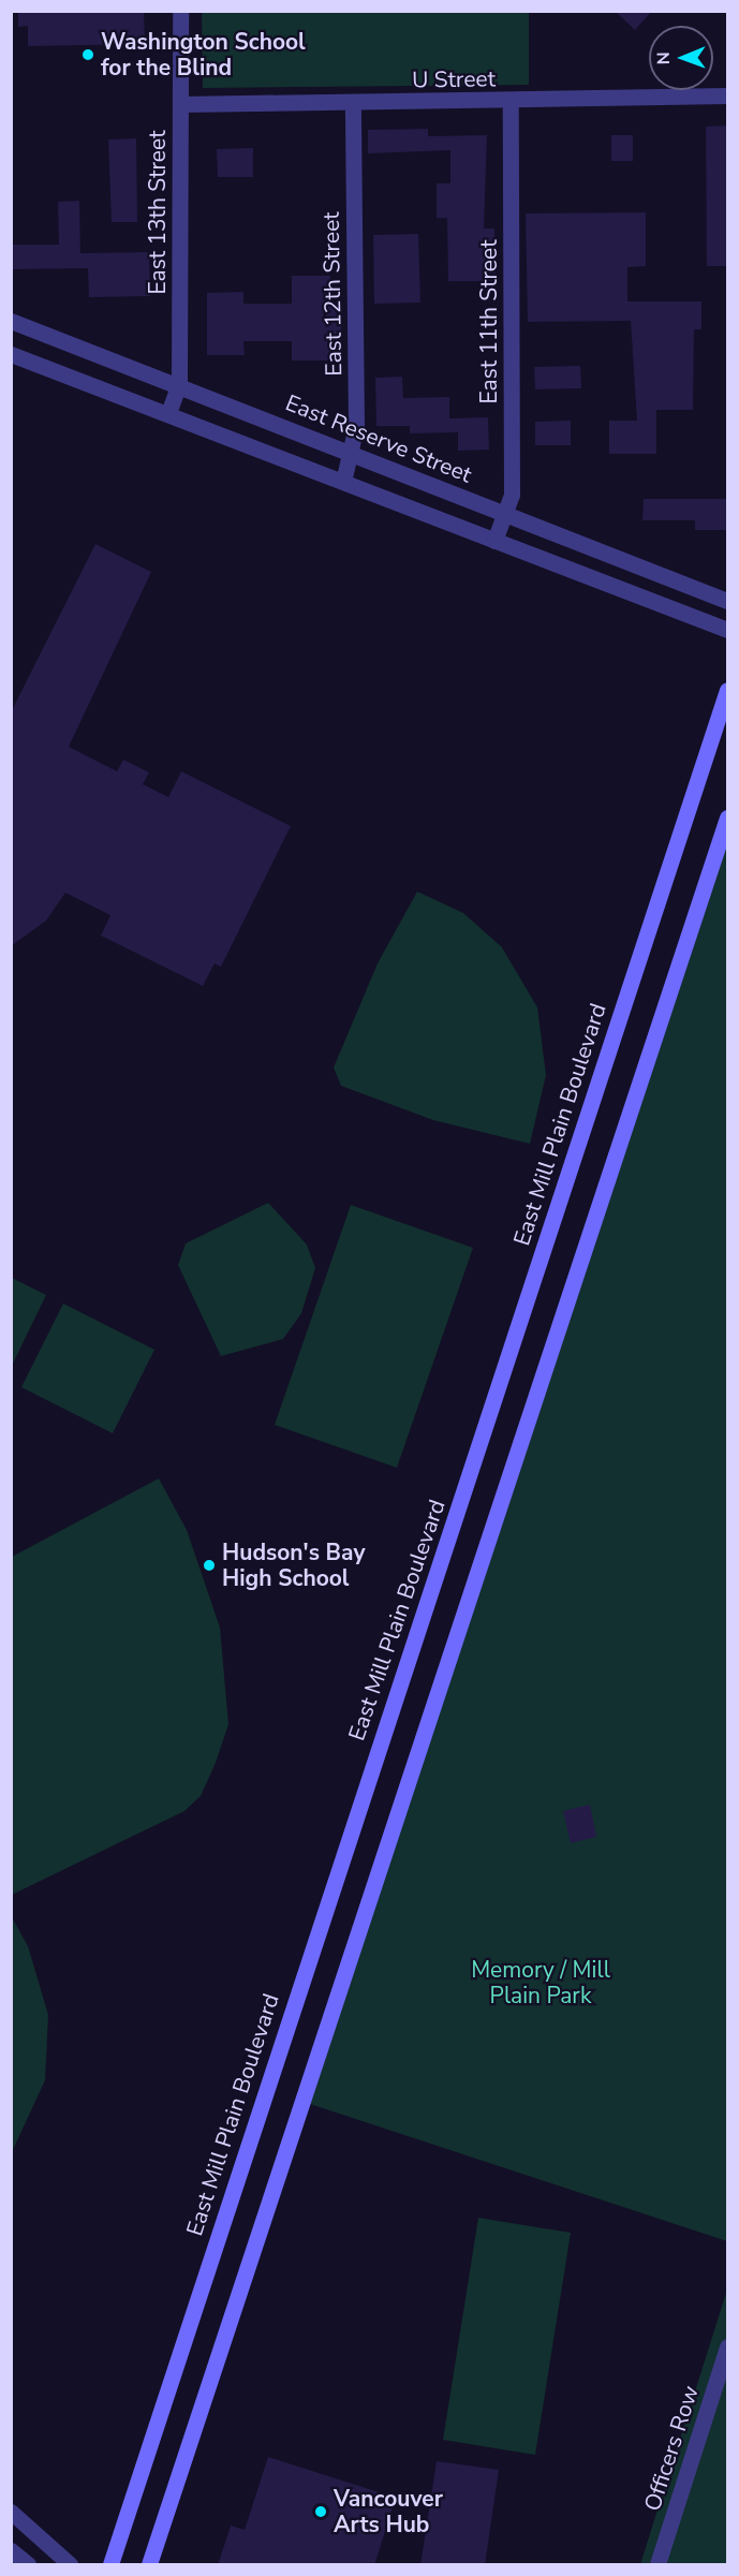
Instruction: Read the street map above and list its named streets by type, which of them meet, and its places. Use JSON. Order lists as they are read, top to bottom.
{
  "streets": {
    "main road": ["East Mill Plain Boulevard"],
    "street": [
      "U Street",
      "East 13th Street",
      "East 12th Street",
      "East 11th Street",
      "East Reserve Street",
      "Officers Row"
    ]
  },
  "crossings": [
    ["U Street", "East 13th Street"],
    ["U Street", "East 12th Street"],
    ["U Street", "East 11th Street"],
    ["East 13th Street", "East Reserve Street"],
    ["East 12th Street", "East Reserve Street"],
    ["East 11th Street", "East Reserve Street"]
  ],
  "parks": ["Memory / Mill Plain Park"],
  "places": ["Washington School for the Blind", "Hudson's Bay High School", "Vancouver Arts Hub"],
  "north": "left"
}
